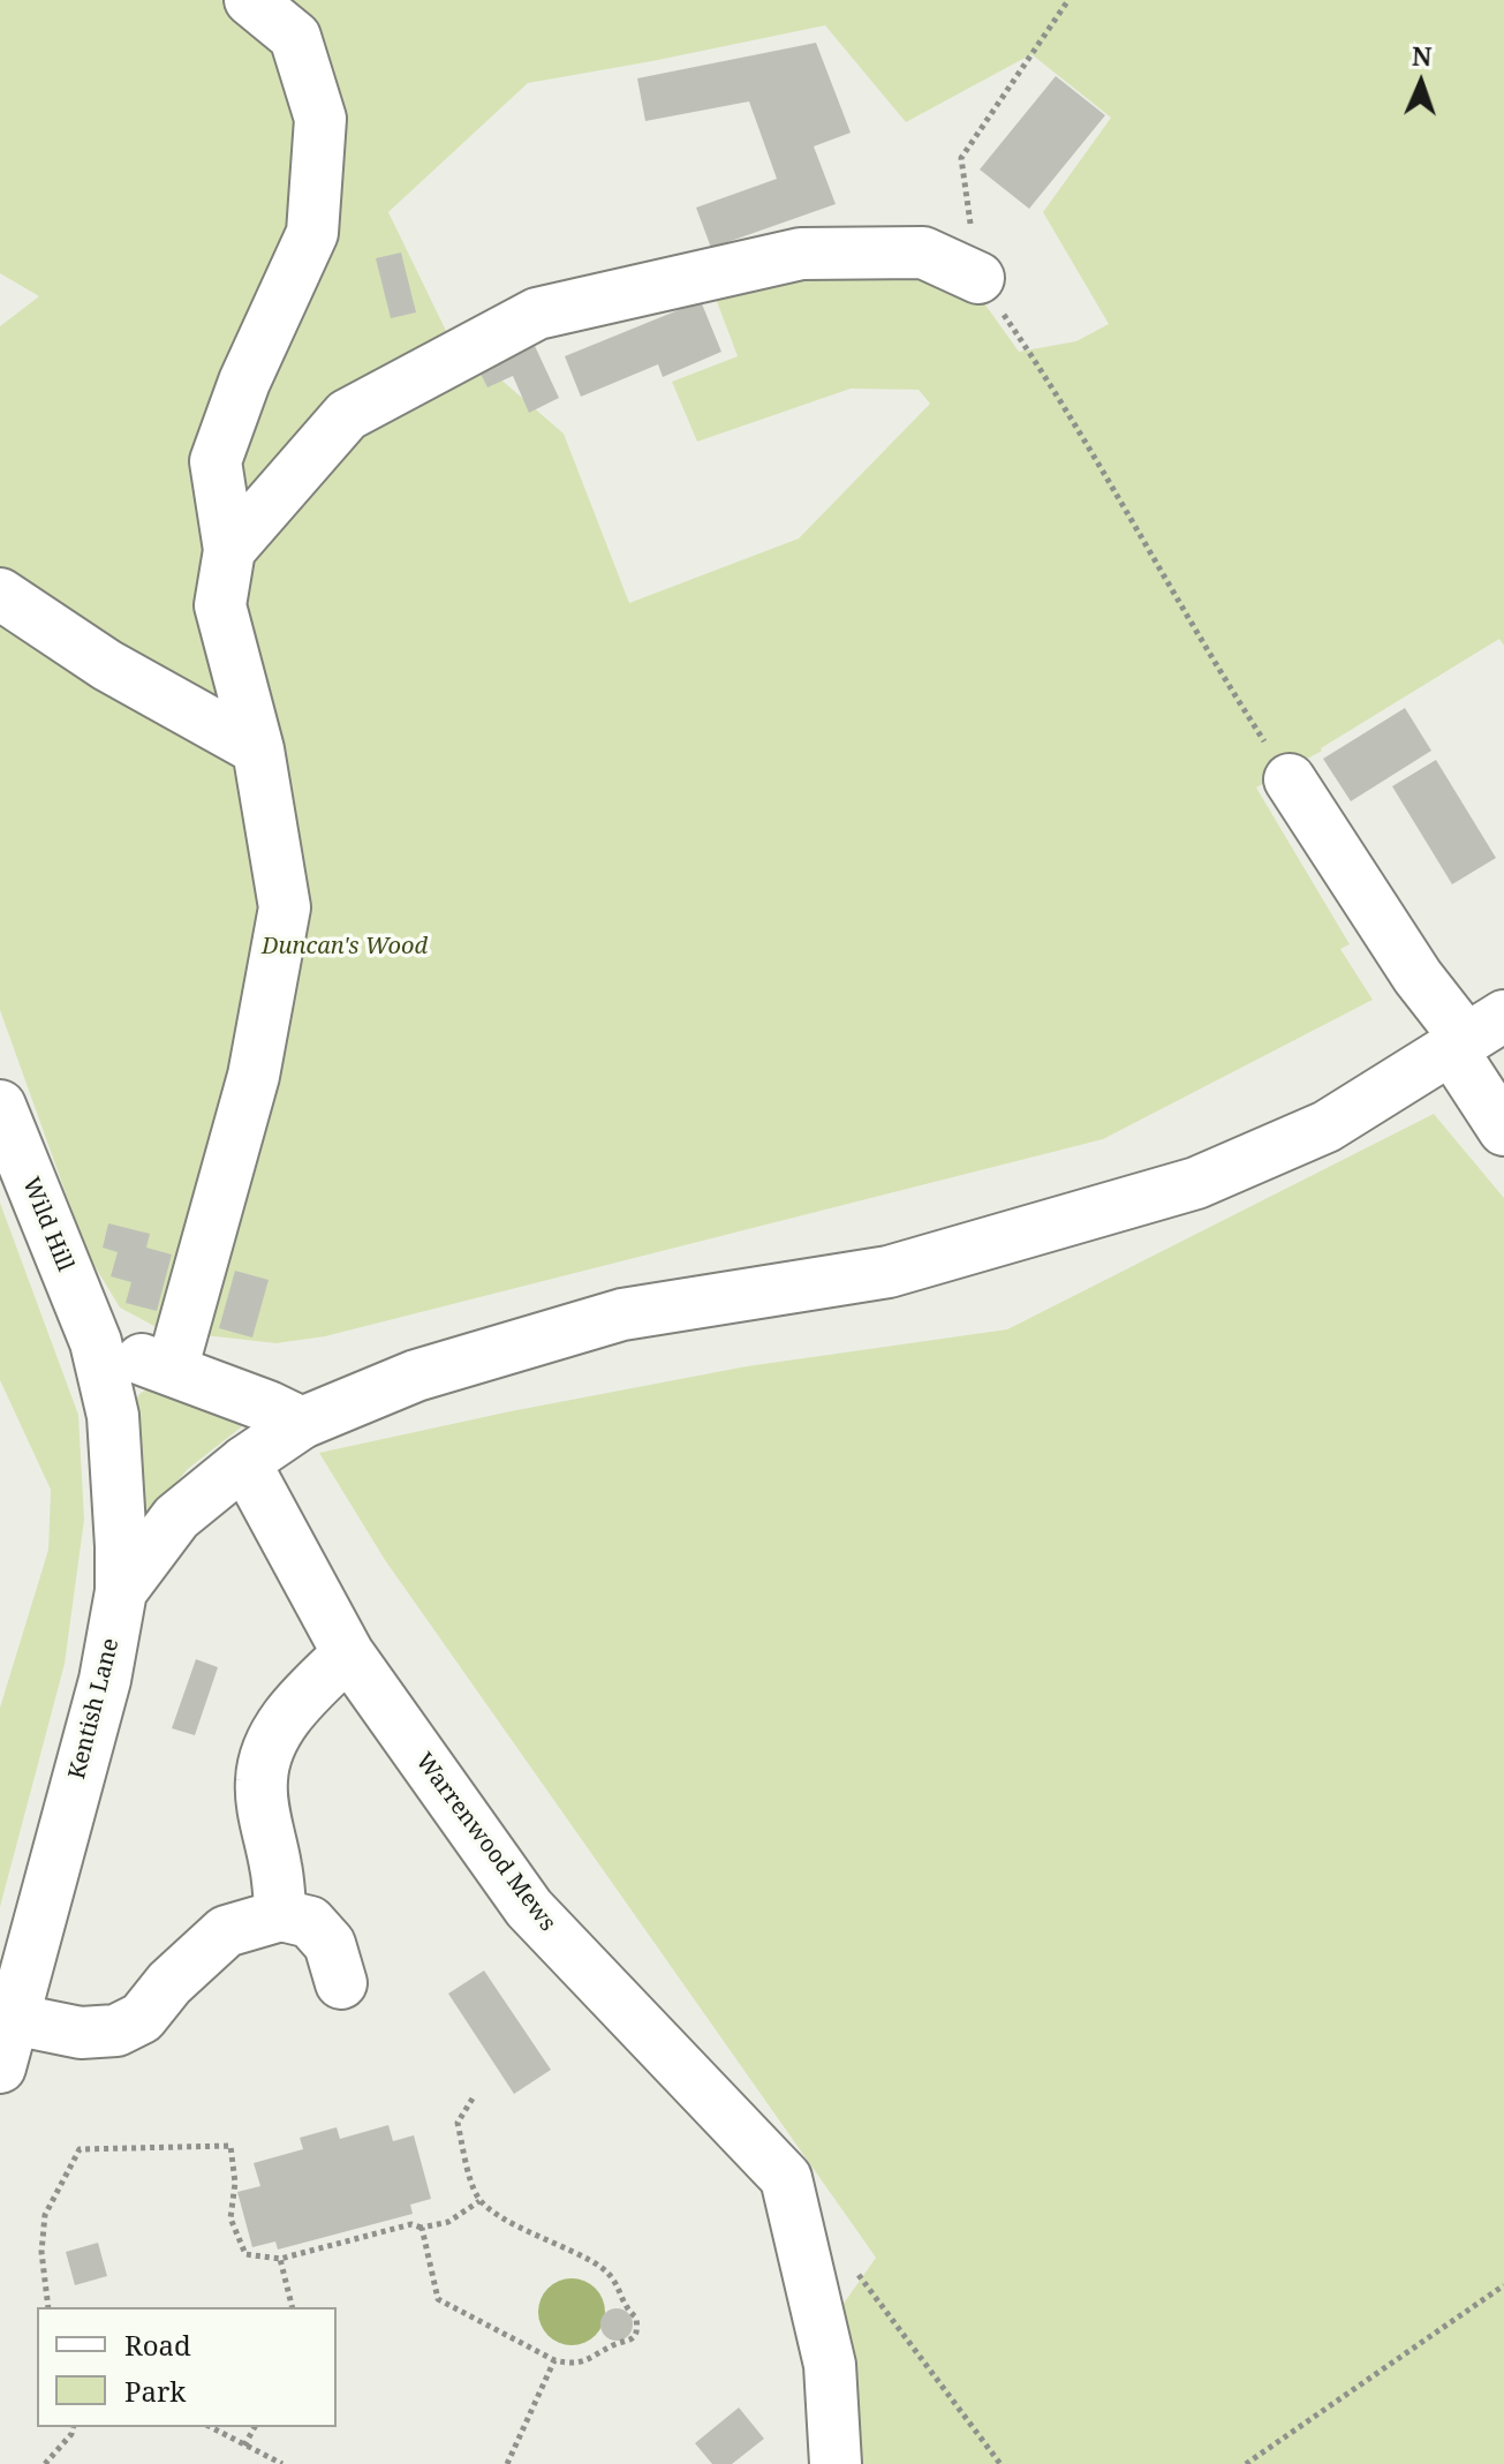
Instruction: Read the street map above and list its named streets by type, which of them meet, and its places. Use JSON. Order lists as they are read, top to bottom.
{
  "streets": {
    "main road": ["Wild Hill", "Kentish Lane", "Warrenwood Mews"]
  },
  "crossings": [
    ["Wild Hill", "Kentish Lane"],
    ["Kentish Lane", "Warrenwood Mews"]
  ],
  "parks": ["Duncan's Wood"],
  "legend": ["Road", "Park"],
  "north": "top"
}
